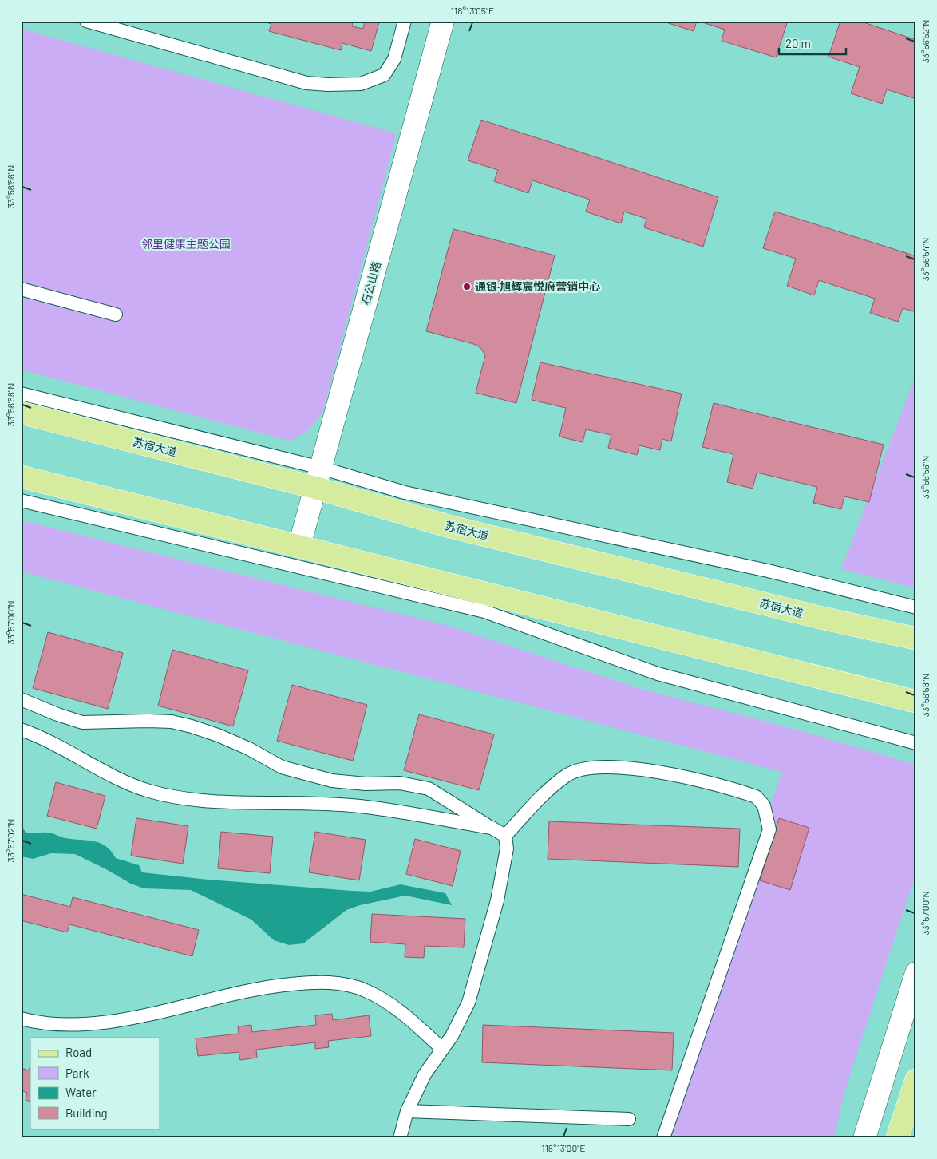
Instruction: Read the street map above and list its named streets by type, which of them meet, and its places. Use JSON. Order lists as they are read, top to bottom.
{
  "streets": {
    "main road": ["苏宿大道"],
    "street": ["石公山路"]
  },
  "crossings": [
    ["石公山路", "苏宿大道"]
  ],
  "parks": ["邻里健康主题公园"],
  "places": ["通银·旭辉宸悦府营销中心"],
  "legend": [
    "Road",
    "Park",
    "Water",
    "Building"
  ],
  "scale_bar": "20 m",
  "coordinates": [
    "118°13'05\"E",
    "33°56'52\"N",
    "33°56'56\"N",
    "33°56'54\"N",
    "33°56'58\"N",
    "33°57'00\"N",
    "33°57'02\"N",
    "118°13'00\"E"
  ]
}
